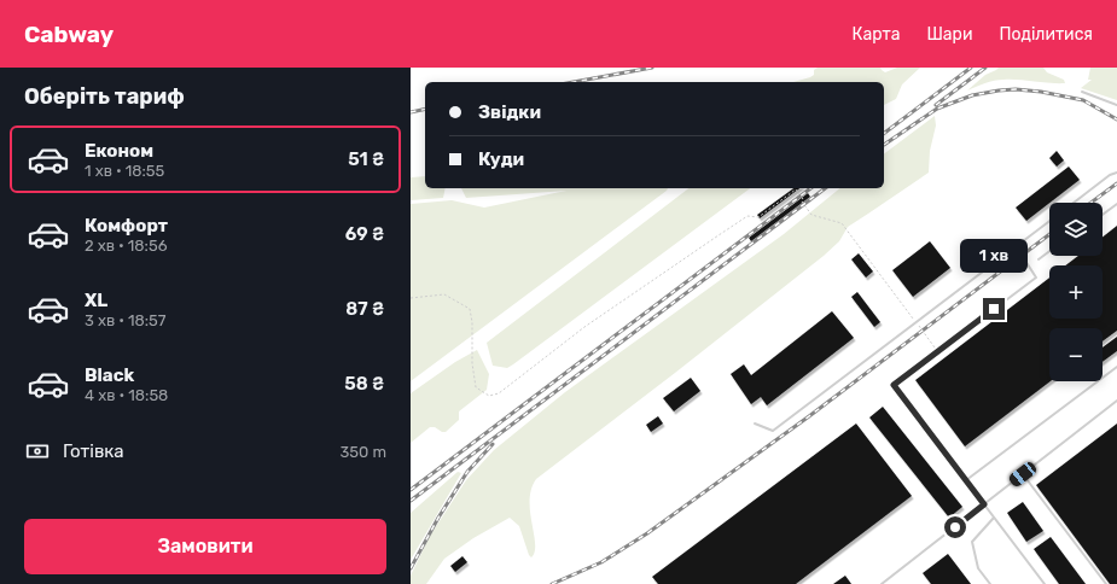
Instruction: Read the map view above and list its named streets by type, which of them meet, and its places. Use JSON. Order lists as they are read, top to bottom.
{
  "page": {
    "header": "Cabway",
    "nav": ["Карта", "Шари", "Поділитися"],
    "heading": "Оберіть тариф",
    "banner": ["Звідки", "Куди"],
    "list": [
      {
        "name": "Економ",
        "note": "1 хв · 18:55",
        "value": "51 ₴"
      },
      {
        "name": "Комфорт",
        "note": "2 хв · 18:56",
        "value": "69 ₴"
      },
      {
        "name": "XL",
        "note": "3 хв · 18:57",
        "value": "87 ₴"
      },
      {
        "name": "Black",
        "note": "4 хв · 18:58",
        "value": "58 ₴"
      }
    ],
    "map_buttons": ["+", "−"],
    "bubble": "1 хв",
    "pay": ["Готівка", "350 m"],
    "buttons": "Замовити"
  }
}
